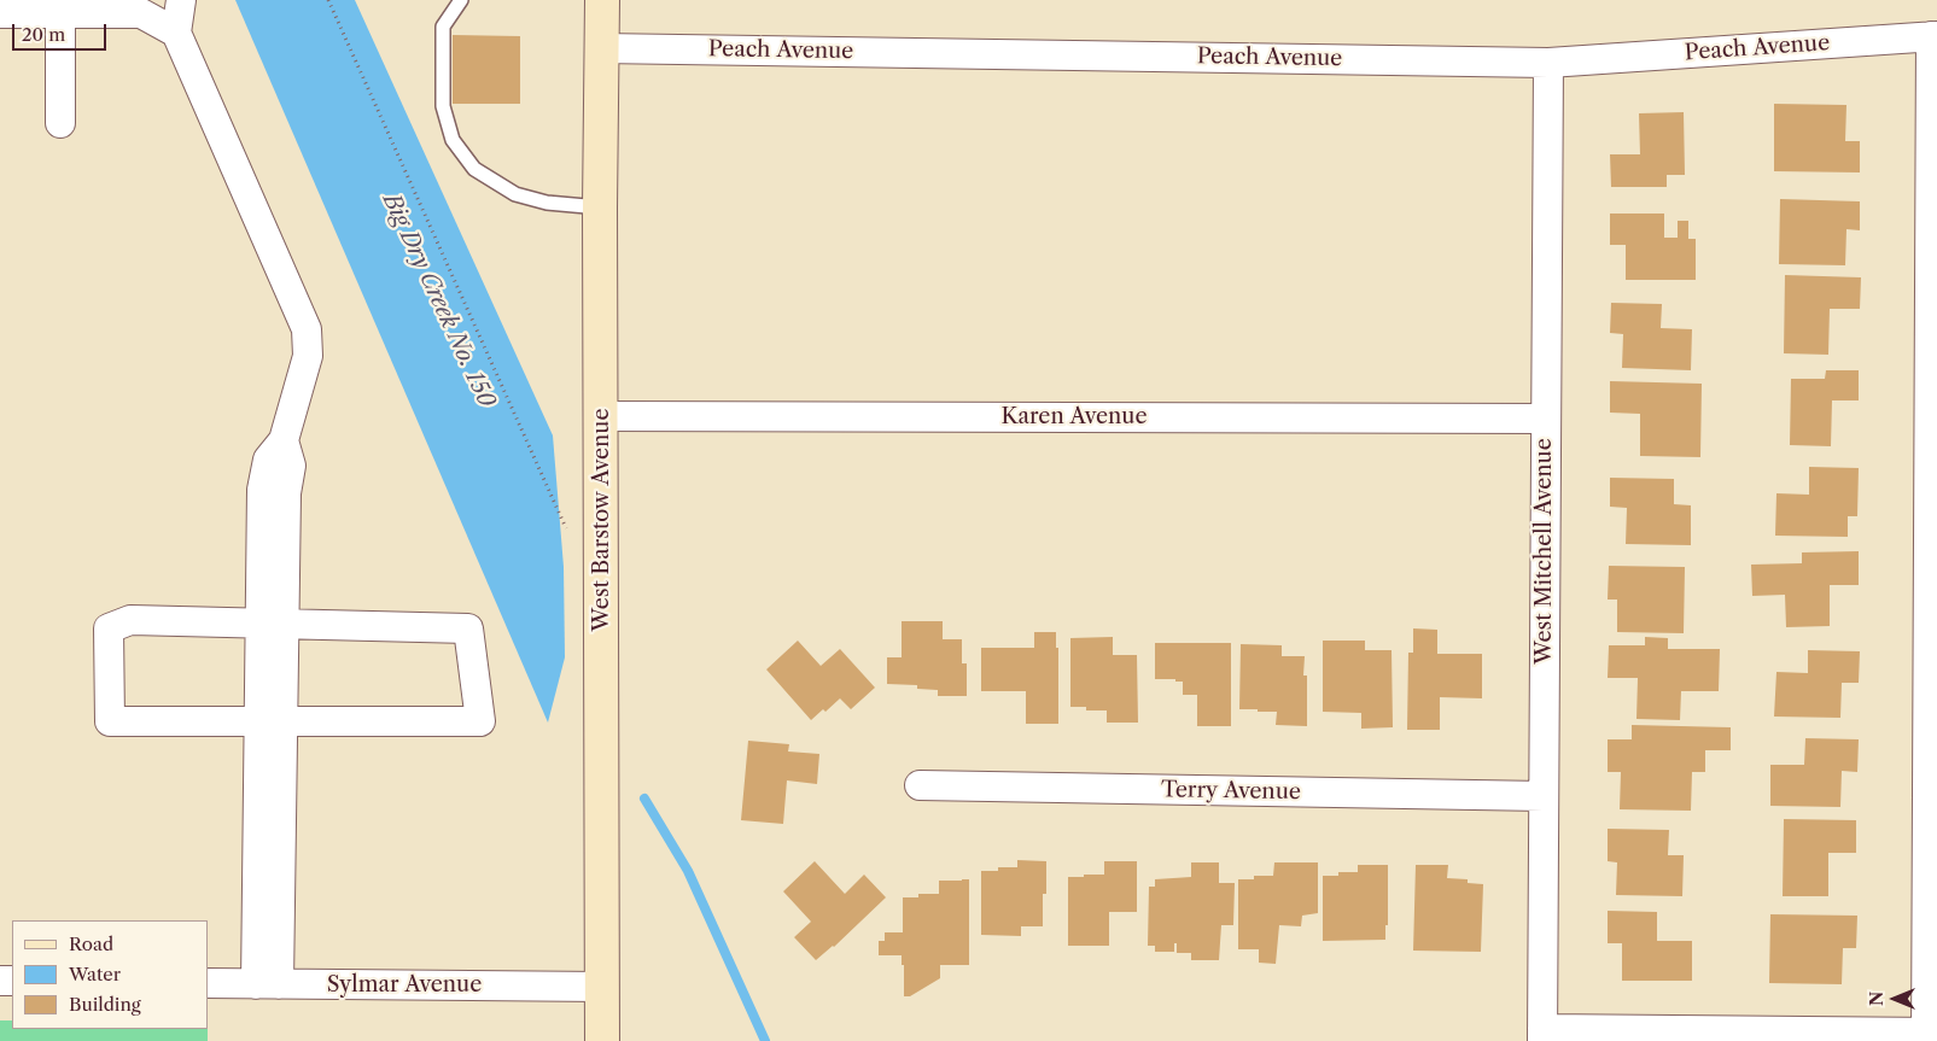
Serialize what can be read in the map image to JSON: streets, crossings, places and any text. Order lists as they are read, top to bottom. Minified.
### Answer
{"streets":{"main road":["West Barstow Avenue"],"street":["Peach Avenue","Karen Avenue","West Mitchell Avenue","Terry Avenue","Sylmar Avenue"]},"crossings":[["Peach Avenue","West Barstow Avenue"],["Peach Avenue","West Mitchell Avenue"],["Karen Avenue","West Barstow Avenue"],["Karen Avenue","West Mitchell Avenue"],["West Barstow Avenue","Sylmar Avenue"],["West Mitchell Avenue","Terry Avenue"]],"water":["Big Dry Creek No. 150"],"legend":["Road","Water","Building"],"scale_bar":"20 m","north":"left"}
